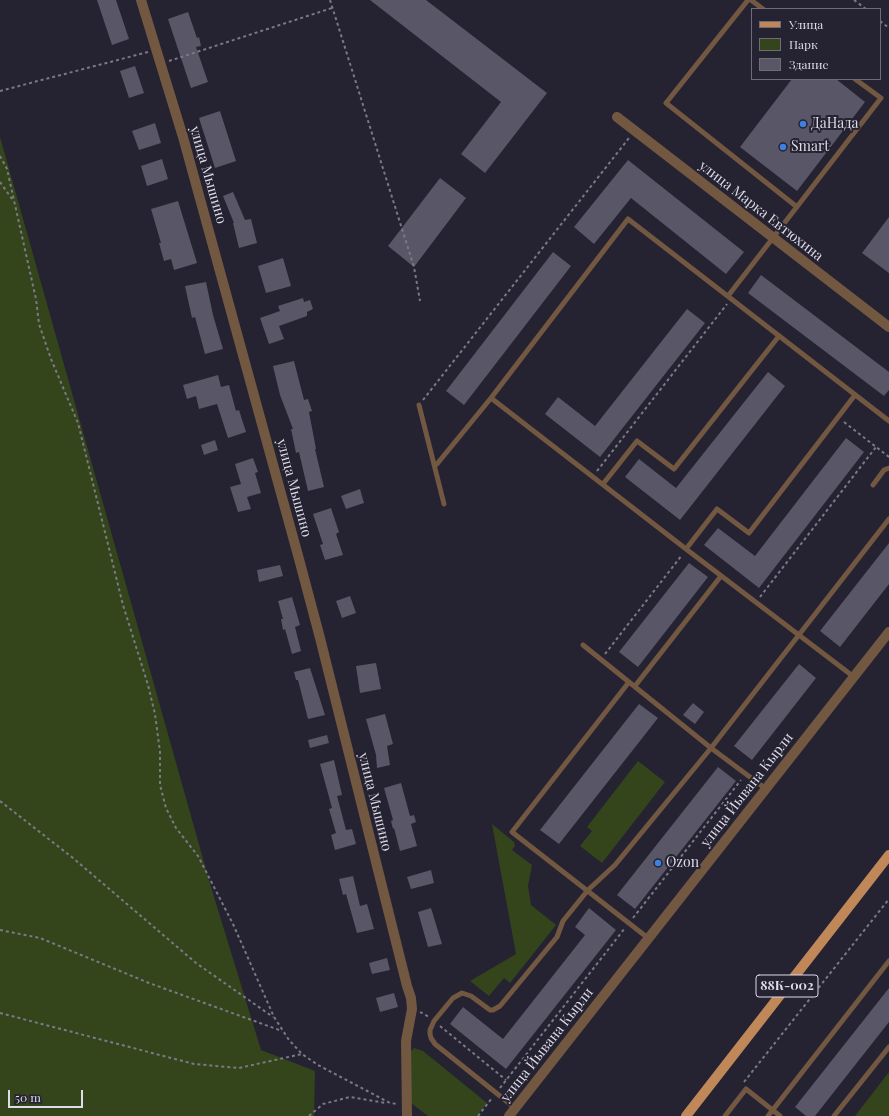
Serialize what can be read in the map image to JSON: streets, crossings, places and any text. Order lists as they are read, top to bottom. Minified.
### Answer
{"streets":{"main road":["88К-002"],"street":["улица Мышино","улица Марка Евтюхина","улица Йывана Кырли"]},"places":["ДаНада","Smart","Ozon"],"legend":["Улица","Парк","Здание"],"scale_bar":"50 m"}
